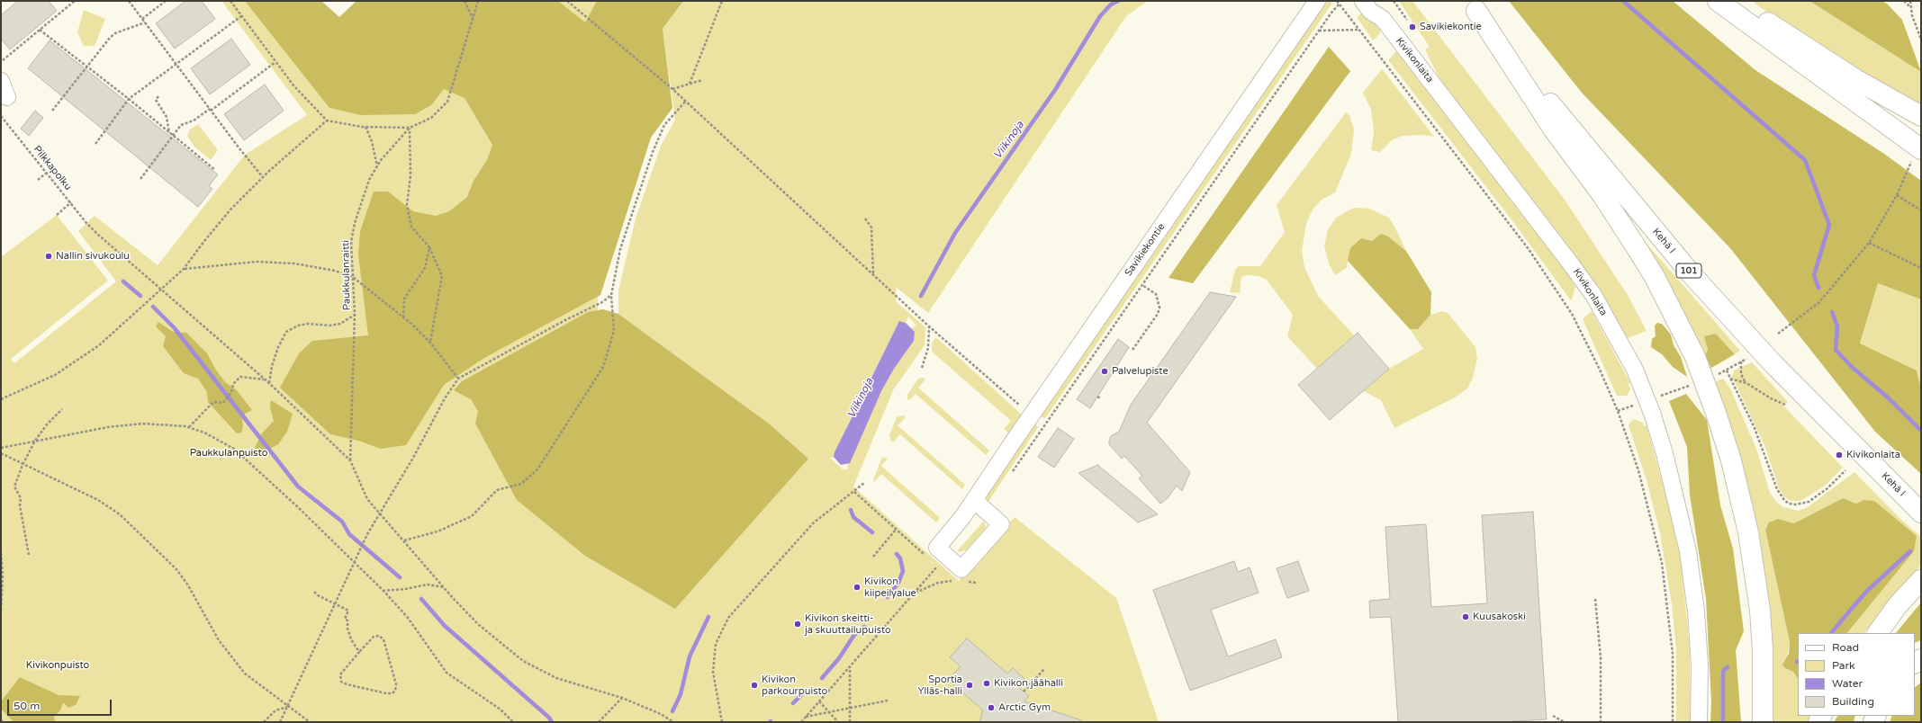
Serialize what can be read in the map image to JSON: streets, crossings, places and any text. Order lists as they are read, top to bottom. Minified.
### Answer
{"streets":{"highway":["Kehä I","101"],"street":["Kivikonlaita","Savikiekontie"],"path":["Pilkkapolku","Paukkulanraitti"]},"crossings":[["Pilkkapolku","Paukkulanraitti"]],"water":["Viikinoja"],"parks":["Paukkulanpuisto","Kivikonpuisto"],"places":["Savikiekontie","Nallin sivukoulu","Palvelupiste","Kivikonlaita","Kivikon kiipeilyalue","Kuusakoski","Kivikon skeitti- ja skuuttailupuisto","Kivikon jäähalli","Kivikon parkourpuisto","Sportia Ylläs-halli","Arctic Gym"],"legend":["Road","Park","Water","Building"],"scale_bar":"50 m"}
